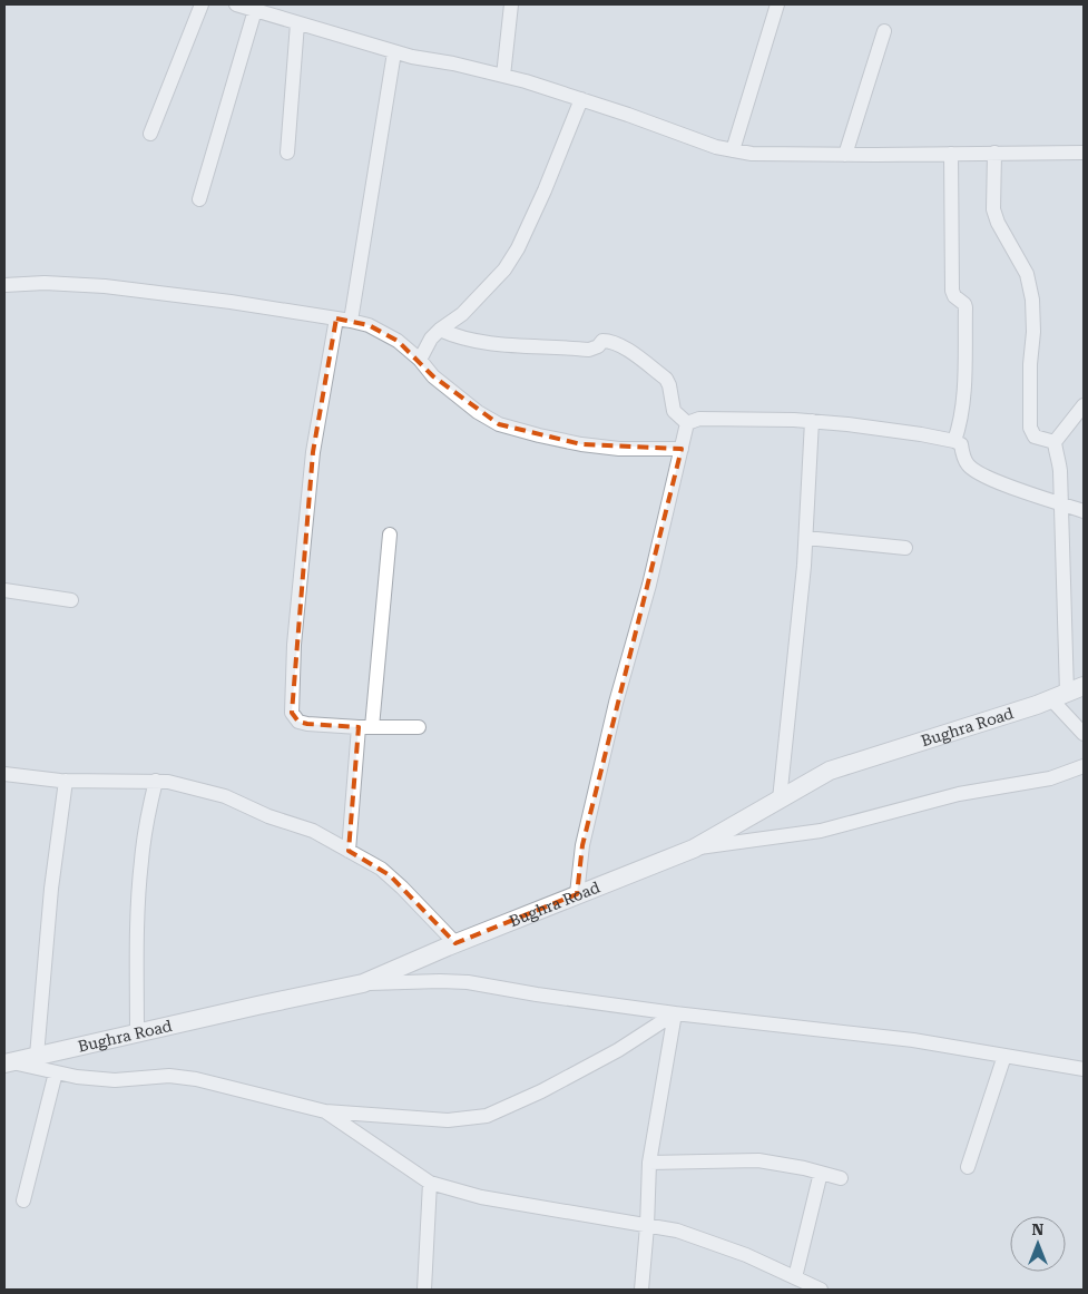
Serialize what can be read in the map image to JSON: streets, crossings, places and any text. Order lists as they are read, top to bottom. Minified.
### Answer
{"streets":{"street":["Bughra Road"]},"north":"top"}
